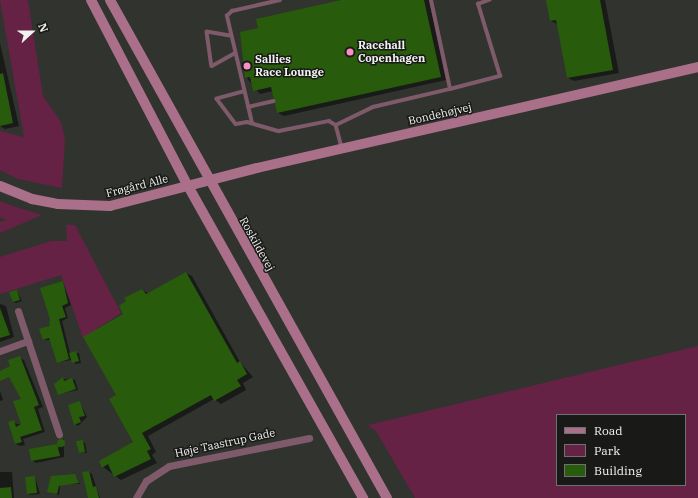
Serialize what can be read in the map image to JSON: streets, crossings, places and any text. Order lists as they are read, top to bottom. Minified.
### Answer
{"streets":{"main road":["Bondehøjvej","Frøgård Alle","Roskildevej"],"street":["Høje Taastrup Gade"]},"crossings":[["Bondehøjvej","Frøgård Alle"],["Bondehøjvej","Roskildevej"]],"places":["Racehall Copenhagen","Sallies Race Lounge"],"legend":["Road","Park","Building"],"north":"right"}
